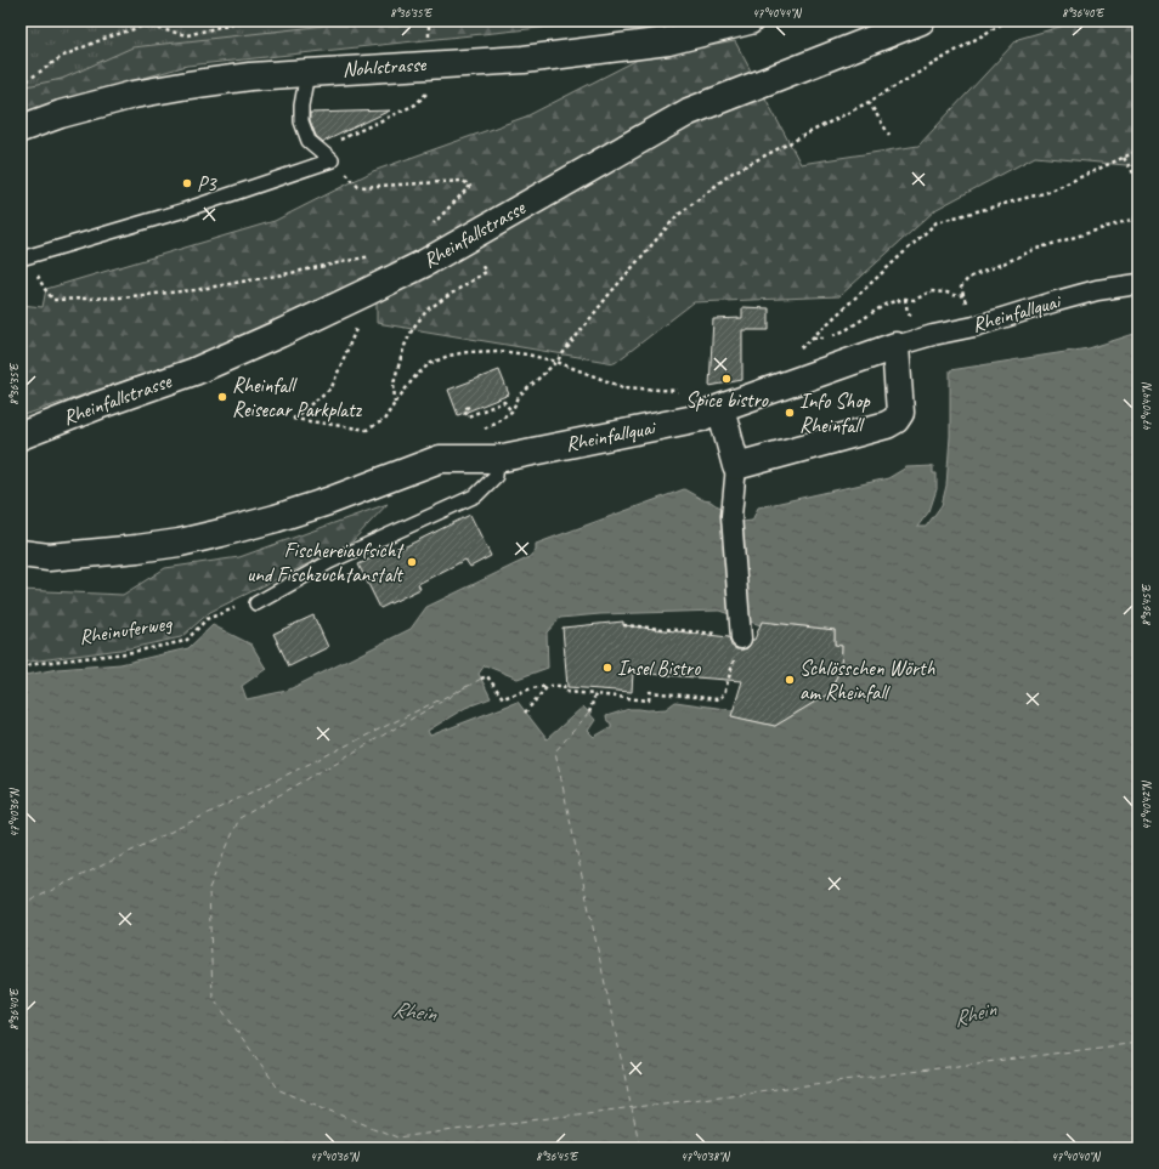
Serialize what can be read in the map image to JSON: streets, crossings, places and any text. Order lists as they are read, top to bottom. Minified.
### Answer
{"streets":{"street":["Nohlstrasse","Rheinfallstrasse","Rheinfallquai"],"path":["Rheinuferweg"]},"water":["Rhein"],"places":["P3","Spice bistro","Rheinfall Reisecar Parkplatz","Info Shop Rheinfall","Fischereiaufsicht und Fischzuchtanstalt","Insel Bistro","Schlösschen Wörth am Rheinfall"],"coordinates":["8°36'35\"E","47°40'44\"N","8°36'40\"E","8°36'45\"E","47°40'42\"N","47°40'36\"N","47°40'38\"N","47°40'40\"N"]}
